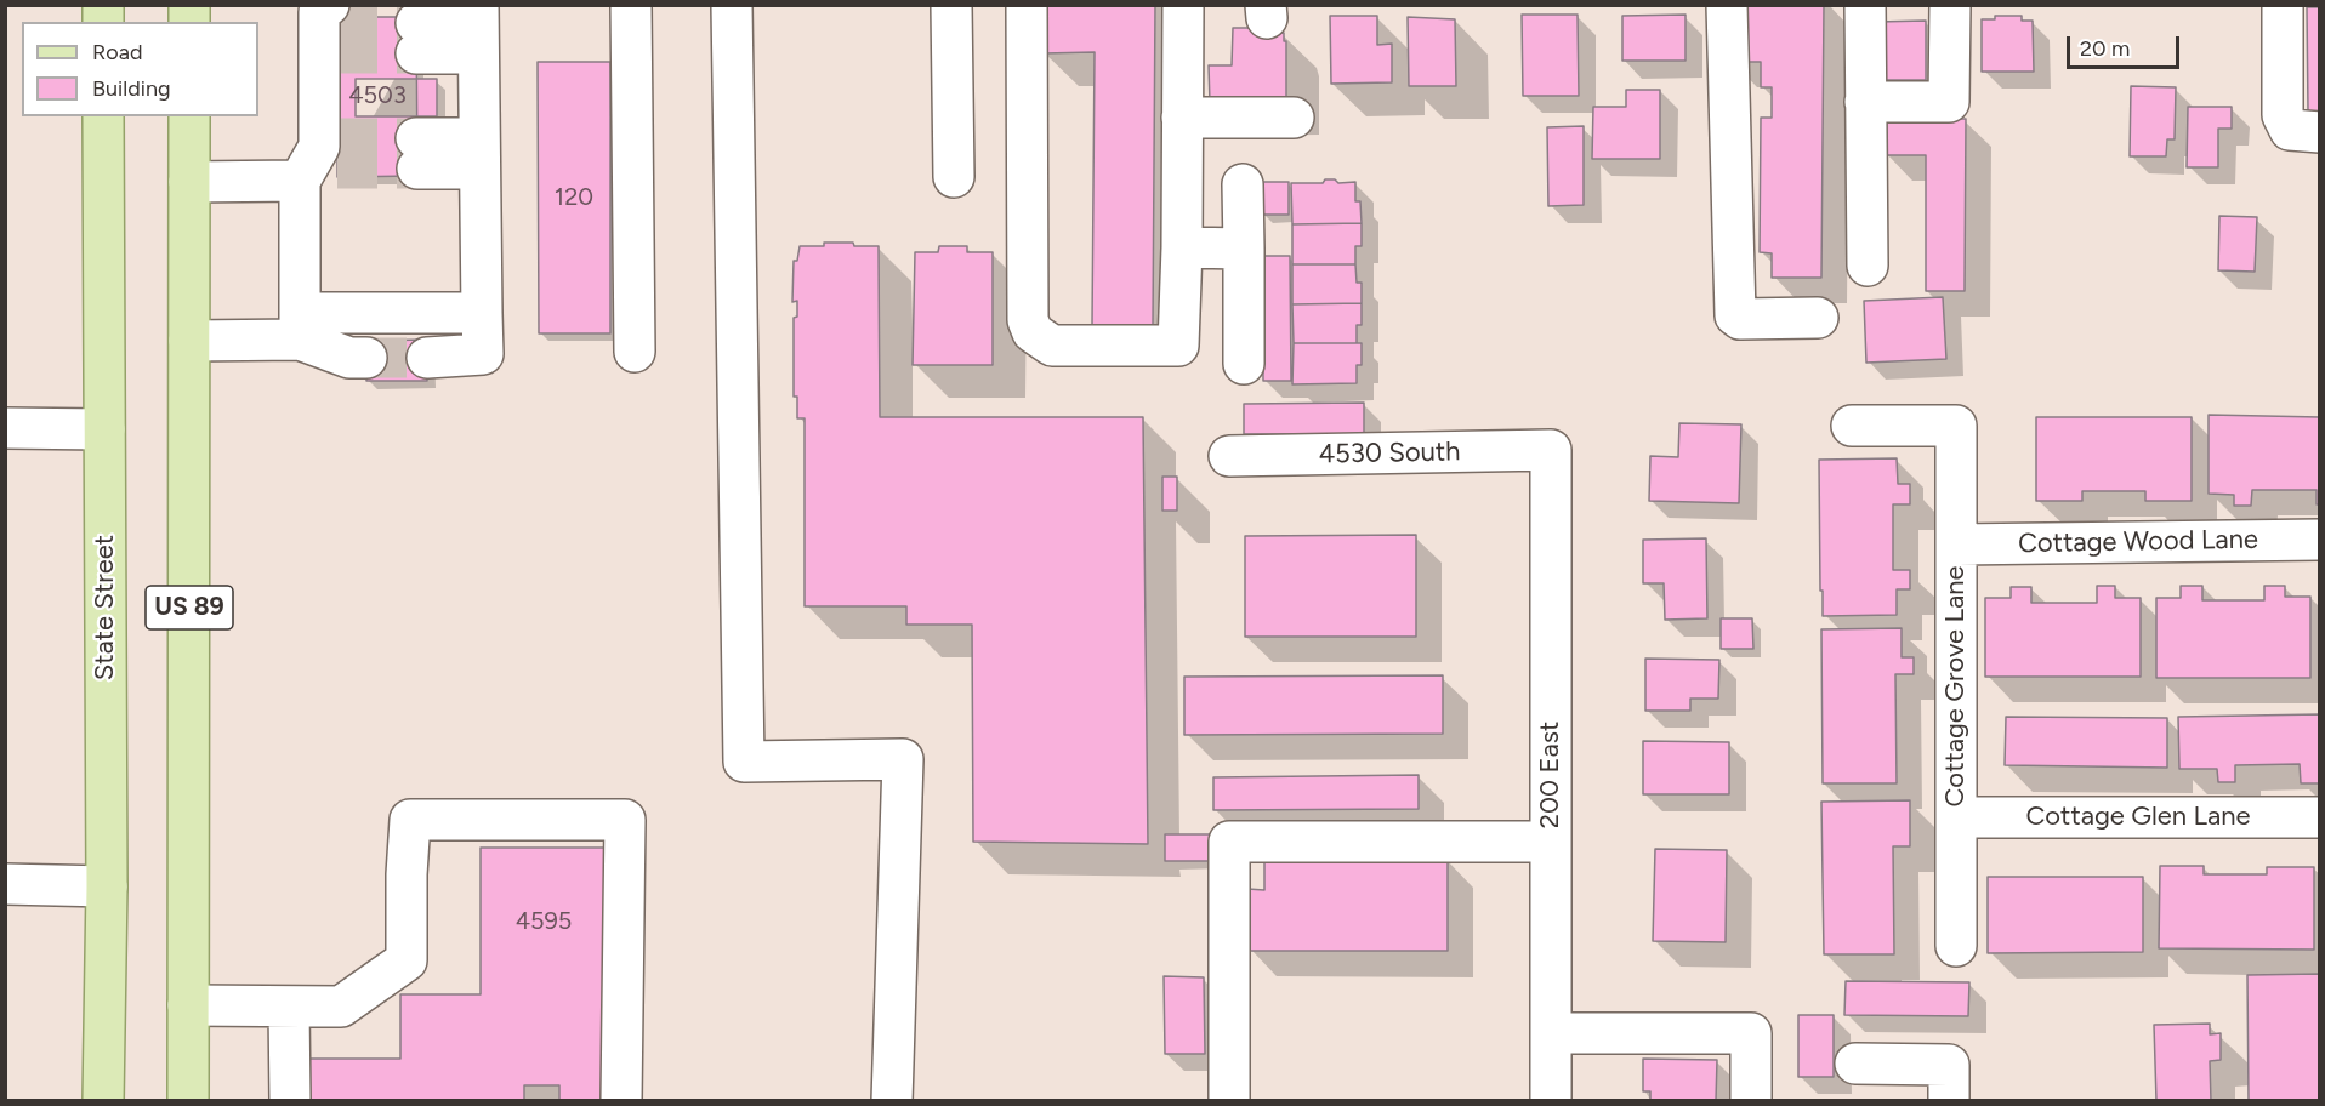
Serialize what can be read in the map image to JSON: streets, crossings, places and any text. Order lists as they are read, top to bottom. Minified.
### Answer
{"streets":{"main road":["State Street","US 89"],"street":["4530 South","Cottage Wood Lane","Cottage Grove Lane","200 East","Cottage Glen Lane"]},"crossings":[["4530 South","200 East"],["Cottage Wood Lane","Cottage Grove Lane"],["Cottage Grove Lane","Cottage Glen Lane"]],"house_numbers":["4503","120","4595"],"legend":["Road","Building"],"scale_bar":"20 m"}
